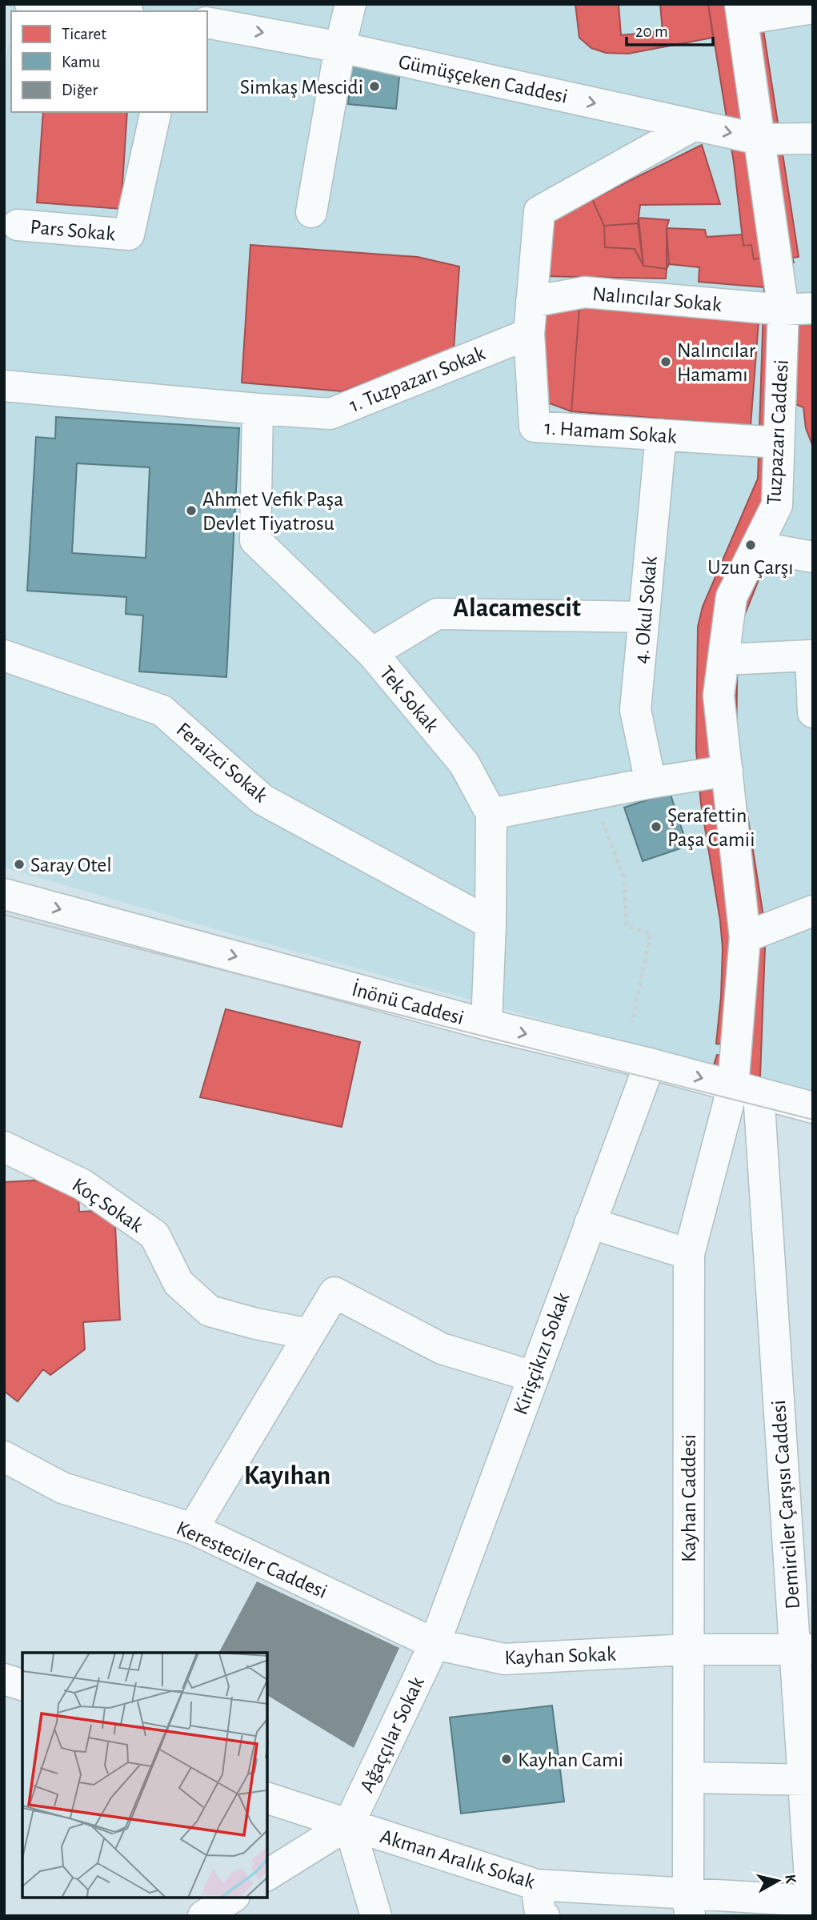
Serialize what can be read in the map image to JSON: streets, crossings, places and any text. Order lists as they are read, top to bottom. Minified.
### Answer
{"streets":{"street":["Gümüşçeken Caddesi","Pars Sokak","Nalıncılar Sokak","1. Tuzpazarı Sokak","1. Hamam Sokak","Tuzpazarı Caddesi","4. Okul Sokak","Tek Sokak","Feraizci Sokak","İnönü Caddesi","Koç Sokak","Kirişçikızı Sokak","Kayhan Caddesi","Demirciler Çarşısı Caddesi","Keresteciler Caddesi","Kayhan Sokak","Ağaççılar Sokak","Akman Aralık Sokak"]},"crossings":[["Gümüşçeken Caddesi","Tuzpazarı Caddesi"],["Nalıncılar Sokak","Tuzpazarı Caddesi"],["1. Tuzpazarı Sokak","1. Hamam Sokak"],["1. Tuzpazarı Sokak","Tek Sokak"],["1. Hamam Sokak","Tuzpazarı Caddesi"],["1. Hamam Sokak","4. Okul Sokak"],["Tuzpazarı Caddesi","İnönü Caddesi"],["Tuzpazarı Caddesi","Kayhan Caddesi"],["Tuzpazarı Caddesi","Demirciler Çarşısı Caddesi"],["Tek Sokak","Feraizci Sokak"],["Tek Sokak","İnönü Caddesi"],["İnönü Caddesi","Kirişçikızı Sokak"],["İnönü Caddesi","Kayhan Caddesi"],["İnönü Caddesi","Demirciler Çarşısı Caddesi"],["Kirişçikızı Sokak","Keresteciler Caddesi"],["Kirişçikızı Sokak","Kayhan Sokak"],["Kirişçikızı Sokak","Ağaççılar Sokak"],["Kayhan Caddesi","Demirciler Çarşısı Caddesi"],["Kayhan Caddesi","Kayhan Sokak"],["Kayhan Caddesi","Akman Aralık Sokak"],["Demirciler Çarşısı Caddesi","Kayhan Sokak"],["Demirciler Çarşısı Caddesi","Akman Aralık Sokak"],["Keresteciler Caddesi","Kayhan Sokak"],["Keresteciler Caddesi","Ağaççılar Sokak"],["Kayhan Sokak","Ağaççılar Sokak"],["Ağaççılar Sokak","Akman Aralık Sokak"]],"one_way":["Gümüşçeken Caddesi","İnönü Caddesi"],"districts":["Alacamescit","Kayıhan"],"places":["Simkaş Mescidi","Nalıncılar Hamamı","Ahmet Vefik Paşa Devlet Tiyatrosu","Uzun Çarşı","Şerafettin Paşa Camii","Saray Otel","Kayhan Cami"],"legend":["Ticaret","Kamu","Diğer"],"scale_bar":"20 m","north":"right"}
